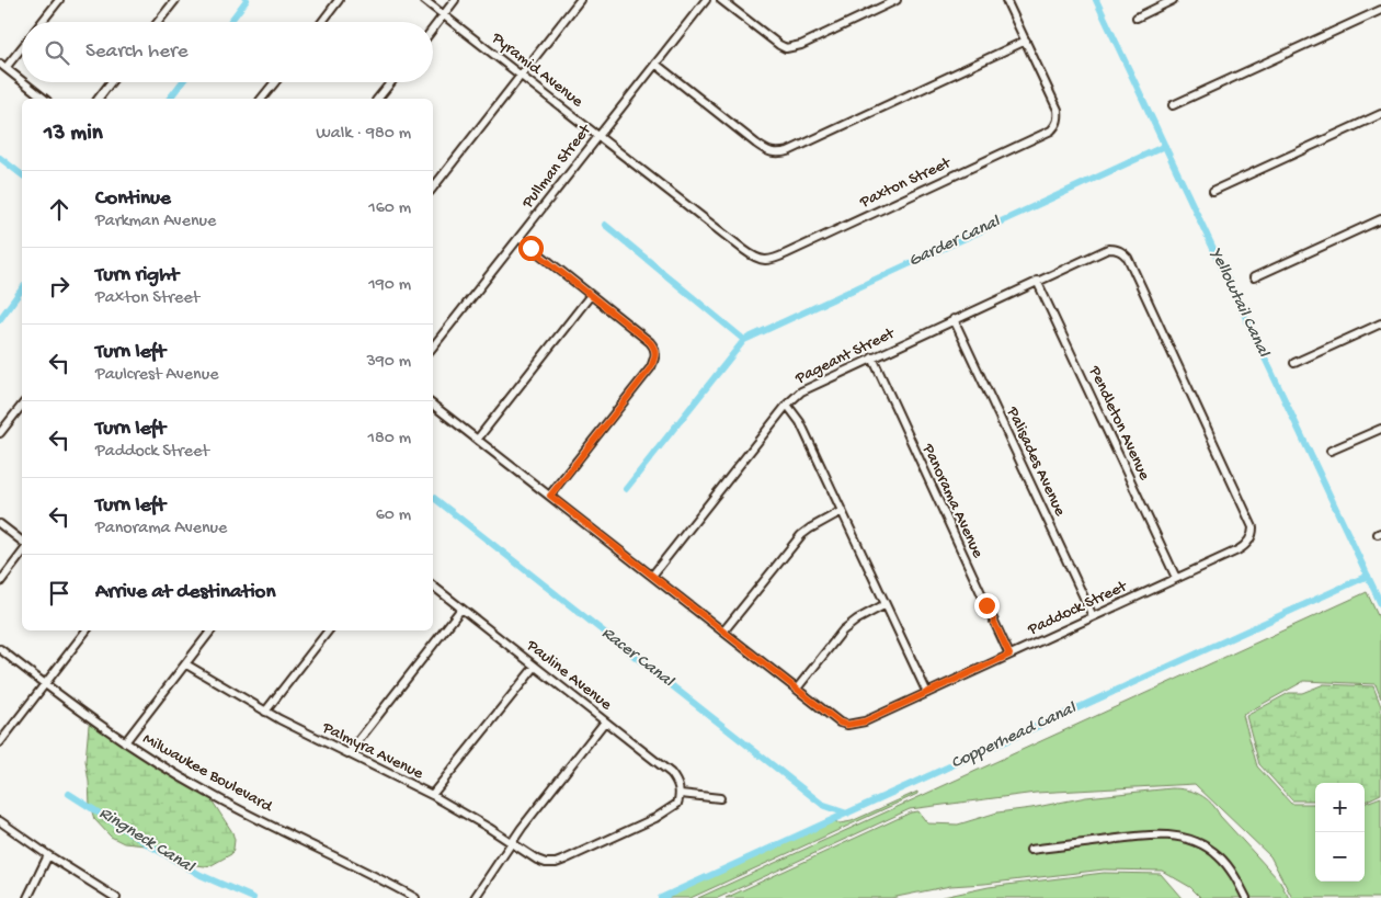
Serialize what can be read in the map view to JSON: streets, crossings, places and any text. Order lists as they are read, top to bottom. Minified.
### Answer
{"streets":{"street":["Pyramid Avenue","Pullman Street","Paxton Street","Pageant Street","Pendleton Avenue","Palisades Avenue","Panorama Avenue","Paddock Street","Pauline Avenue","Palmyra Avenue","Milwaukee Boulevard"]},"crossings":[["Pyramid Avenue","Pullman Street"],["Pyramid Avenue","Paxton Street"],["Pageant Street","Pendleton Avenue"],["Pageant Street","Palisades Avenue"],["Pageant Street","Panorama Avenue"],["Pageant Street","Paddock Street"],["Pendleton Avenue","Paddock Street"],["Palisades Avenue","Paddock Street"],["Panorama Avenue","Paddock Street"],["Pauline Avenue","Palmyra Avenue"]],"water":["Garder Canal","Yellowtail Canal","Racer Canal","Copperhead Canal","Ringneck Canal"],"page":{"search":"Search here","heading":["13 min","Walk · 980 m"],"list":[["Continue","Parkman Avenue","160 m"],["Turn right","Paxton Street","190 m"],["Turn left","Paulcrest Avenue","390 m"],["Turn left","Paddock Street","180 m"],["Turn left","Panorama Avenue","60 m"],"Arrive at destination"],"map_buttons":["+","−"]}}
